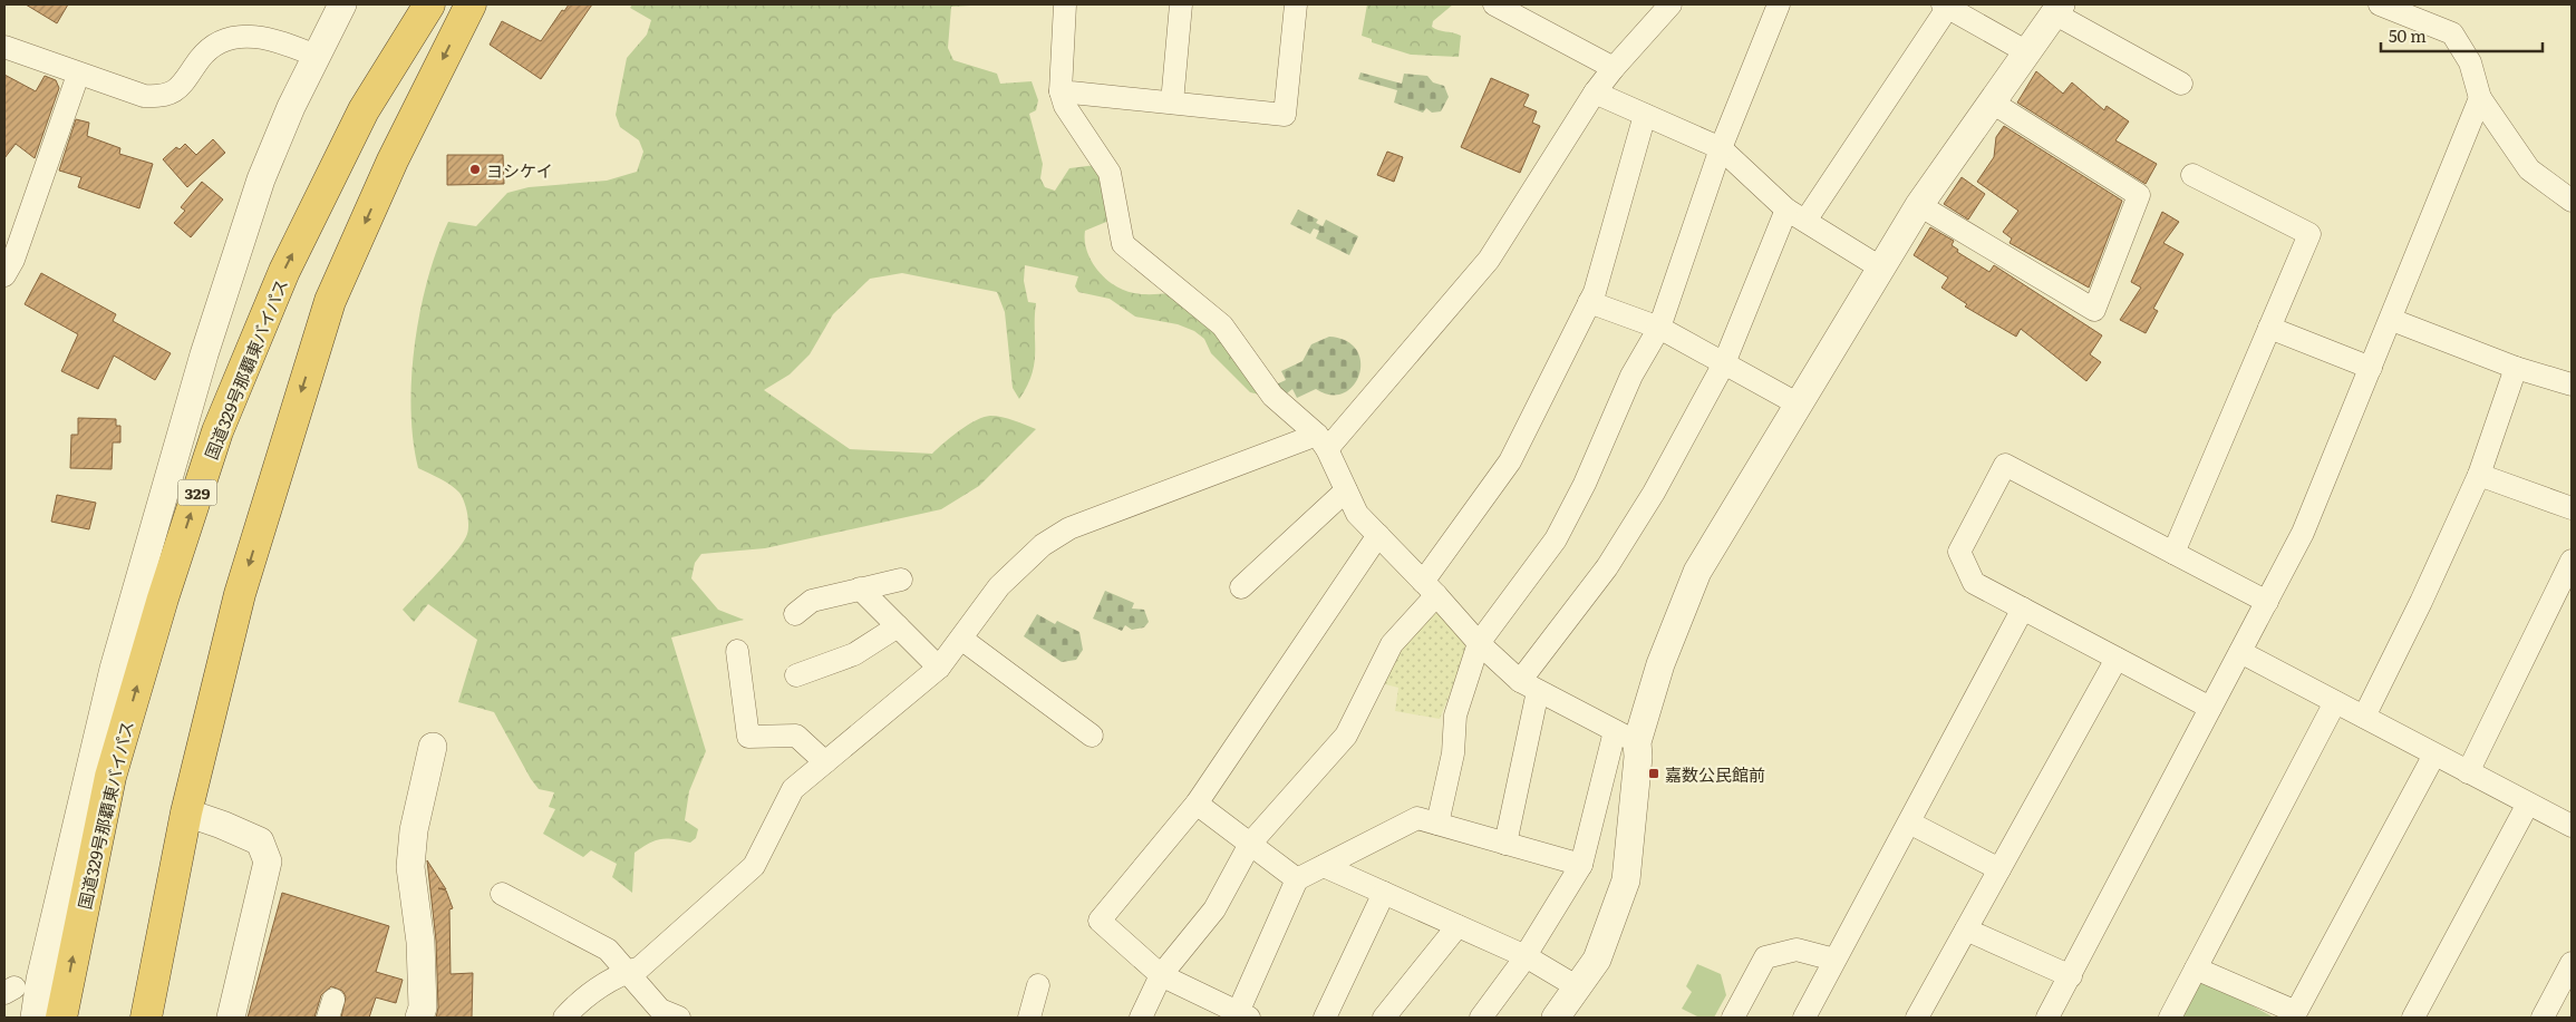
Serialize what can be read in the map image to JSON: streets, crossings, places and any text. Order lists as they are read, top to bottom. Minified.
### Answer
{"streets":{"highway":["国道329号那覇東バイパス","329"]},"places":{"other":["ヨシケイ"],"transit":["嘉数公民館前"]},"scale_bar":"50 m"}
